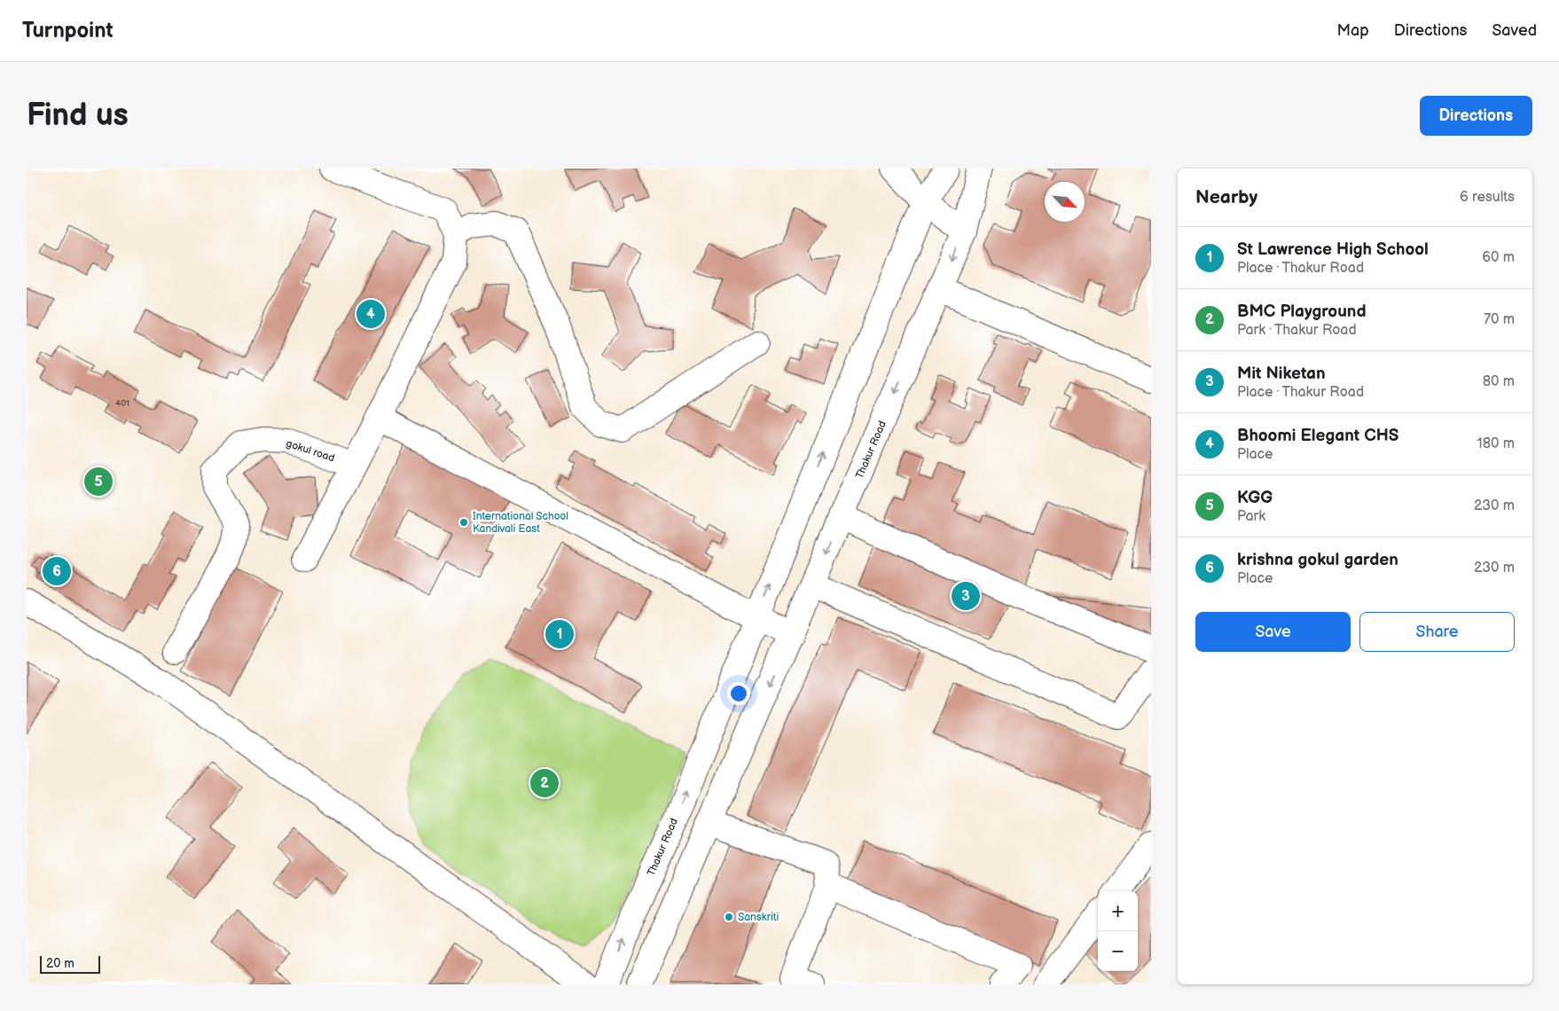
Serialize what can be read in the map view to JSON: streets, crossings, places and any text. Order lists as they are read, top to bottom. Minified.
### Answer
{"streets":{"street":["Thakur Road","gokul road"]},"places":["International School Kandivali East","Sanskriti"],"house_numbers":["401"],"scale_bar":"20 m","north":"bottom right","page":{"header":"Turnpoint","nav":["Map","Directions","Saved"],"buttons":["Directions",["Save","Share"]],"title":"Find us","heading":["Nearby","6 results"],"list":[{"mark":"1","name":"St Lawrence High School","note":"Place · Thakur Road","value":"60 m"},{"mark":"2","name":"BMC Playground","note":"Park · Thakur Road","value":"70 m"},{"mark":"3","name":"Mit Niketan","note":"Place · Thakur Road","value":"80 m"},{"mark":"4","name":"Bhoomi Elegant CHS","note":"Place","value":"180 m"},{"mark":"5","name":"KGG","note":"Park","value":"230 m"},{"mark":"6","name":"krishna gokul garden","note":"Place","value":"230 m"}],"pins":["4","5","6","3","1","2"],"map_buttons":["+","−"],"scale":"20 m"}}
